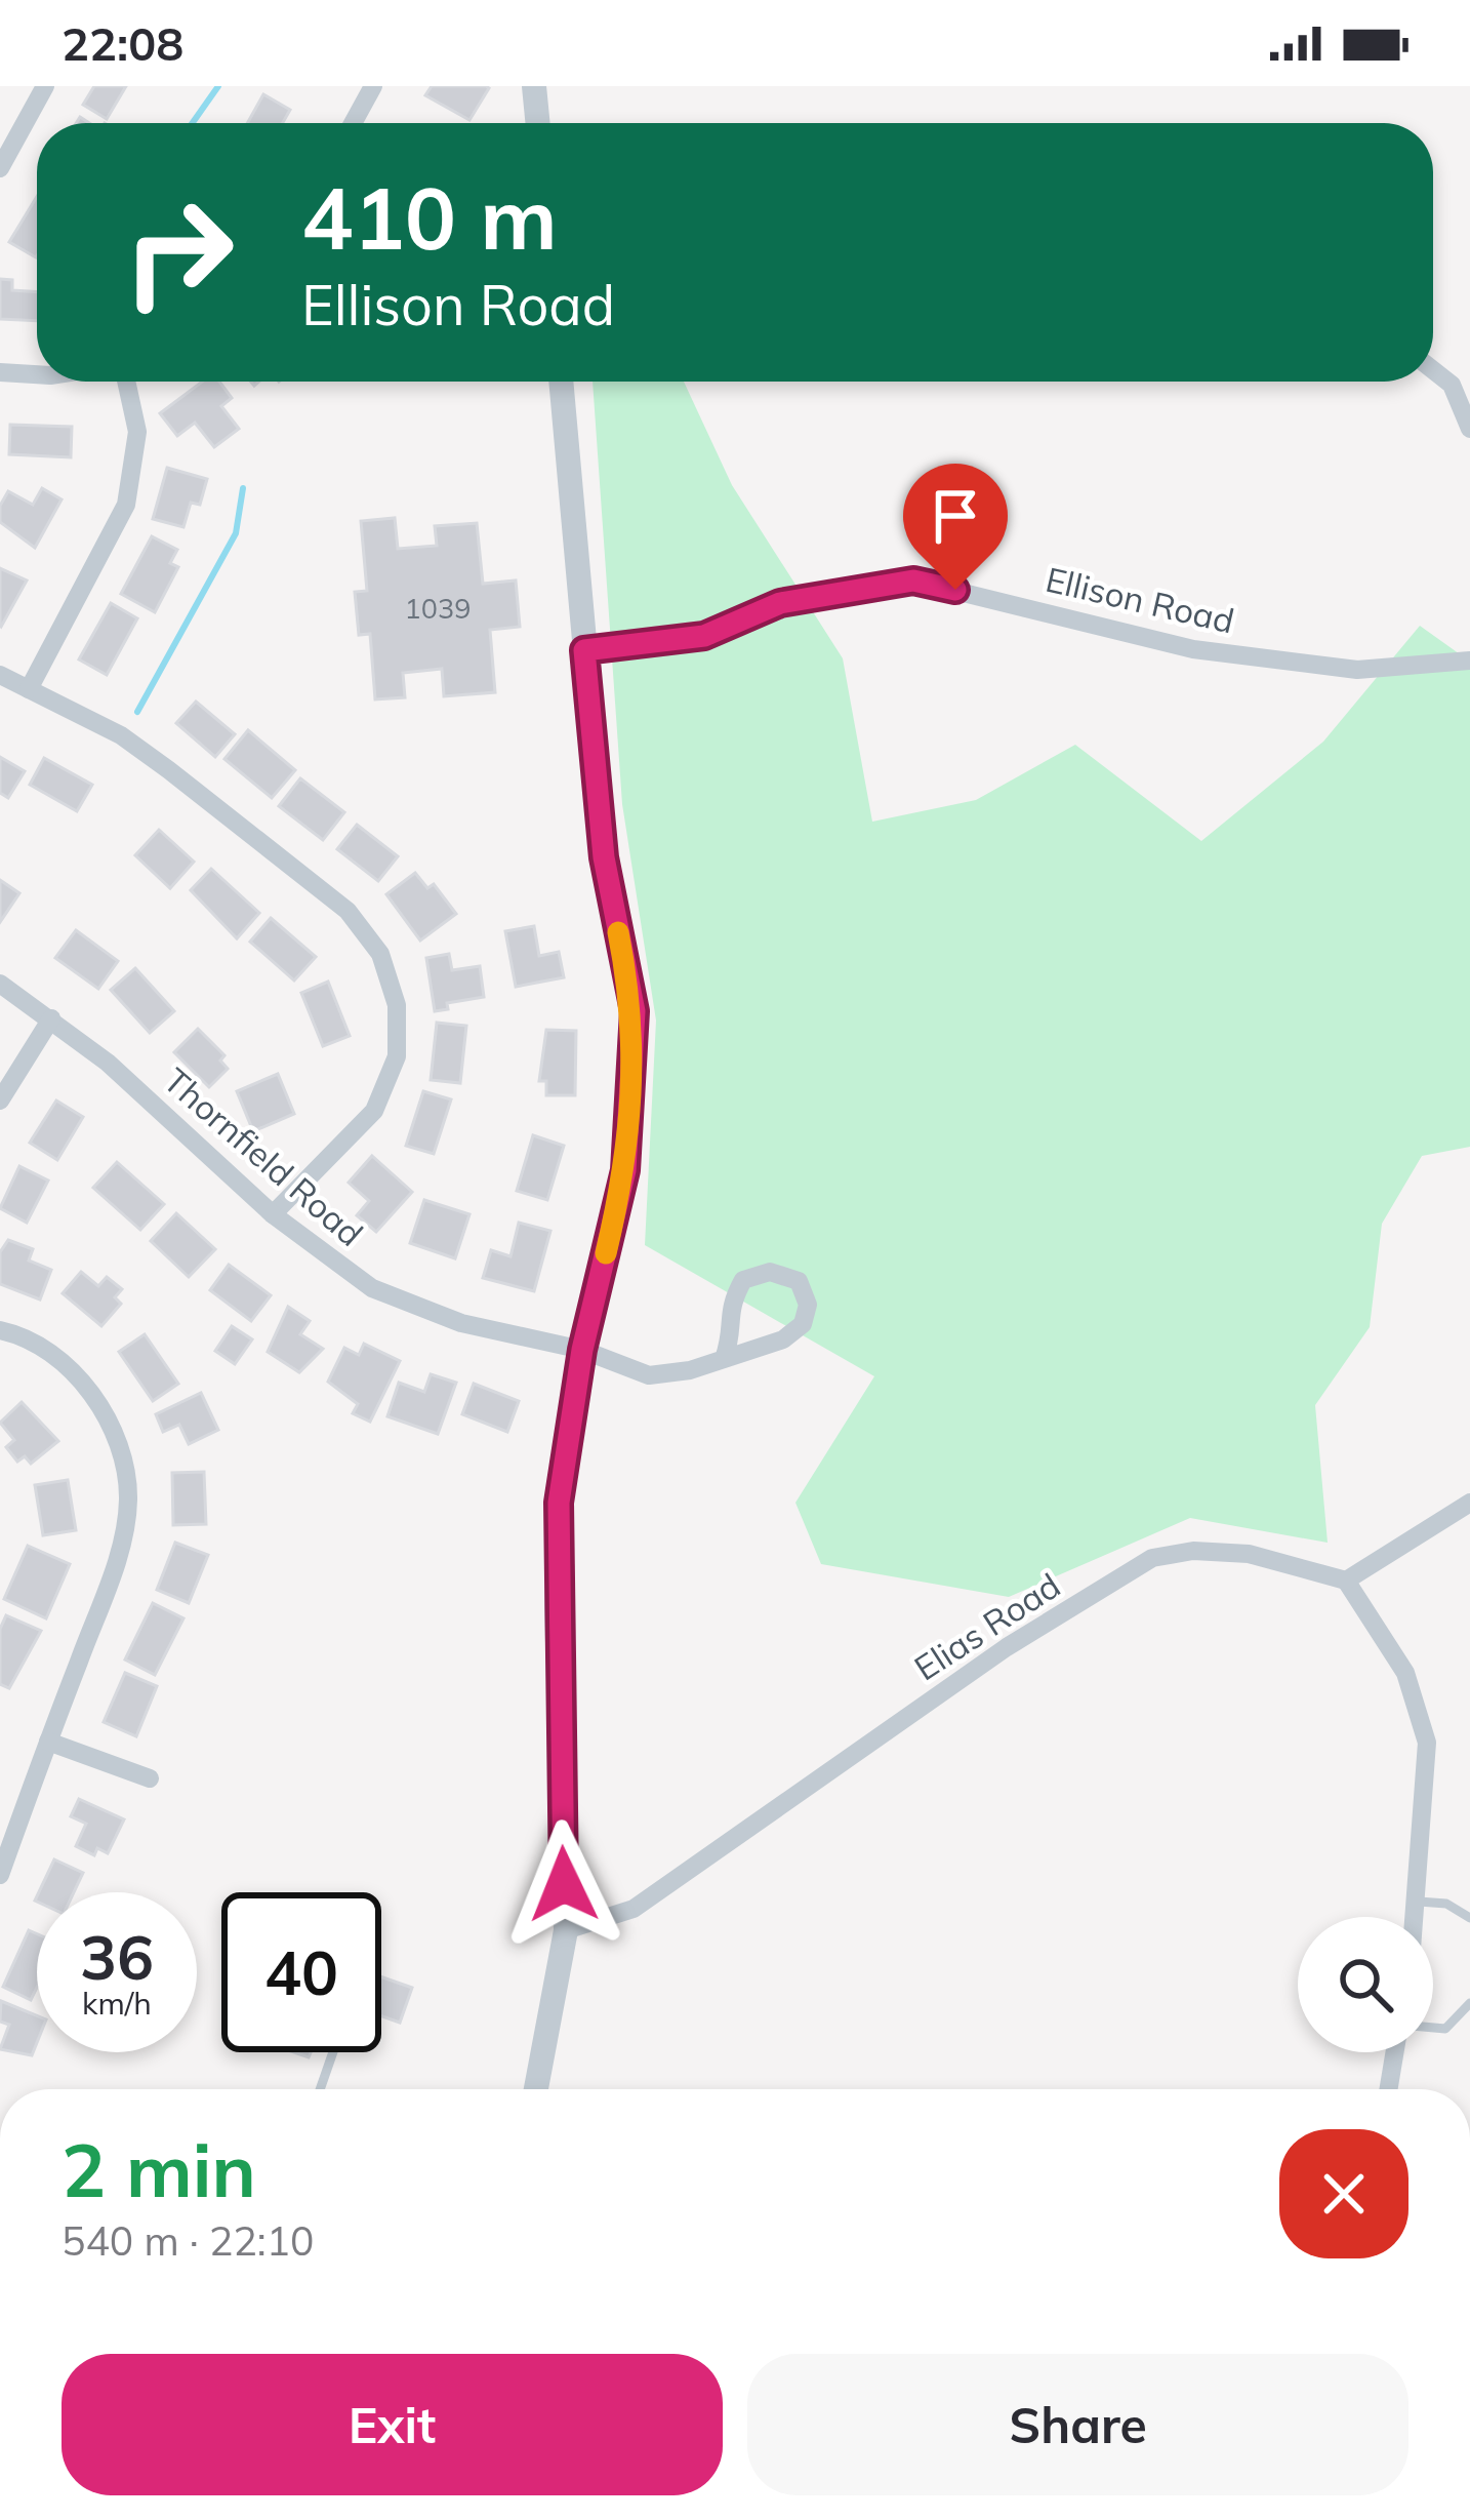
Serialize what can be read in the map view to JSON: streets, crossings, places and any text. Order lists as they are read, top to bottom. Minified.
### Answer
{"streets":{"street":["Ellison Road","Thornfield Road","Elias Road"]},"house_numbers":["1039"],"page":{"status":"22:08","turn":["410 m","Ellison Road"],"speed":"36 km/h","limit":"40","heading":["2 min","540 m · 22:10"],"buttons":["Exit","Share"]}}
